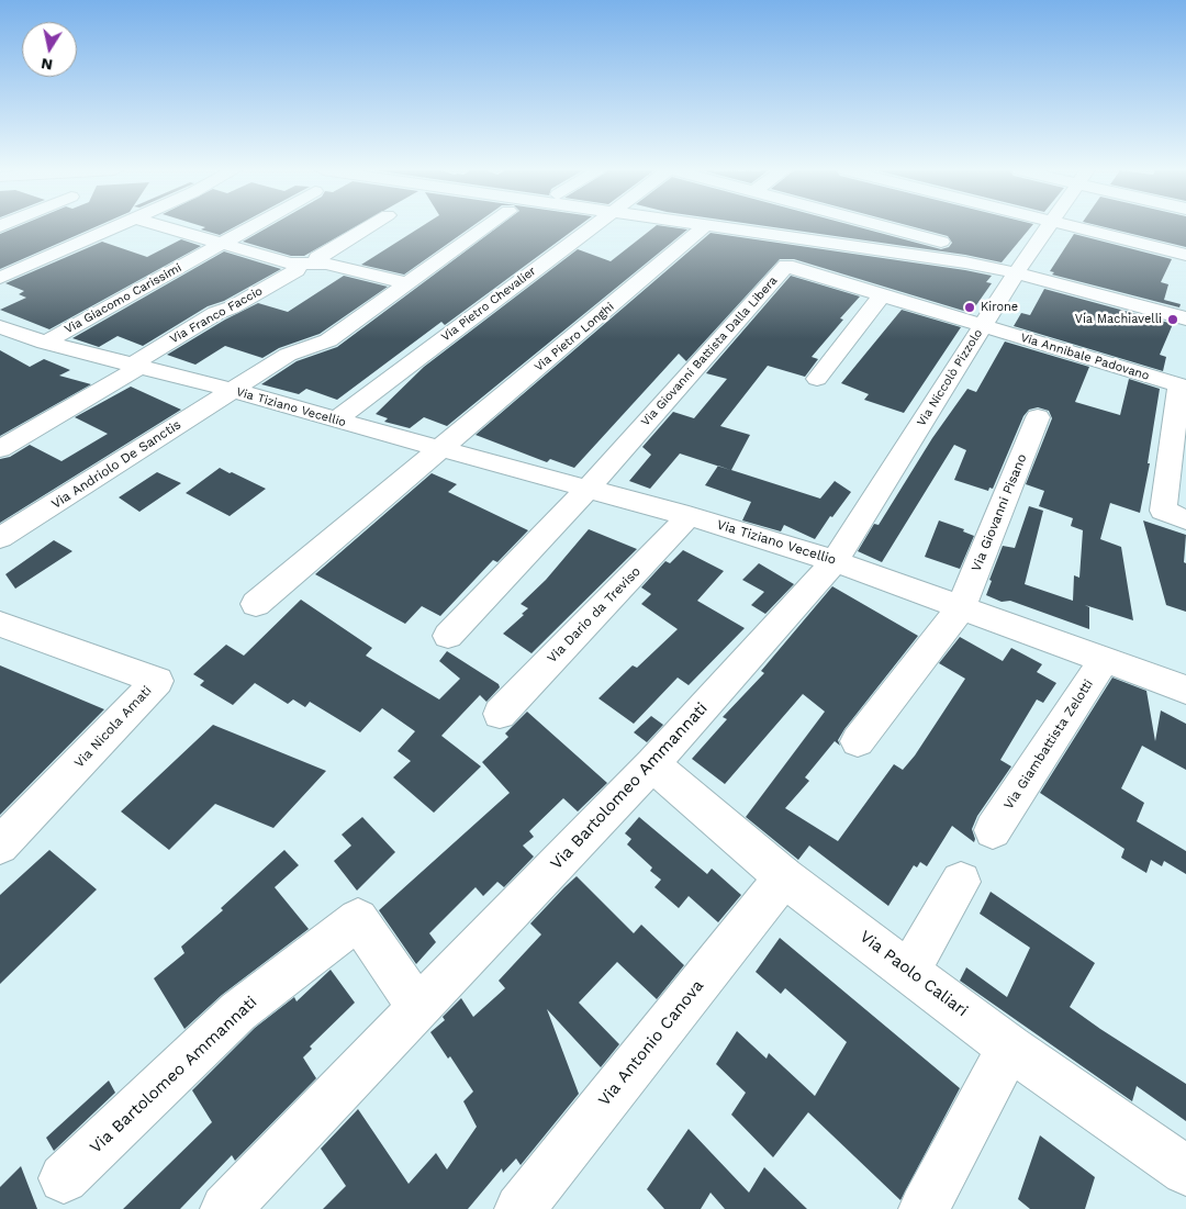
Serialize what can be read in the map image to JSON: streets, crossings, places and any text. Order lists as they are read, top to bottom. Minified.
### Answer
{"streets":{"street":["Via Giacomo Carissimi","Via Pietro Chevalier","Via Franco Faccio","Via Pietro Longhi","Via Giovanni Battista Dalla Libera","Via Annibale Padovano","Via Niccolò Pizzolo","Via Tiziano Vecellio","Via Andriolo De Sanctis","Via Giovanni Pisano","Via Dario da Treviso","Via Nicola Amati","Via Giambattista Zelotti","Via Bartolomeo Ammannati","Via Paolo Caliari","Via Antonio Canova"]},"crossings":[["Via Giacomo Carissimi","Via Tiziano Vecellio"],["Via Pietro Chevalier","Via Tiziano Vecellio"],["Via Franco Faccio","Via Tiziano Vecellio"],["Via Pietro Longhi","Via Tiziano Vecellio"],["Via Giovanni Battista Dalla Libera","Via Annibale Padovano"],["Via Giovanni Battista Dalla Libera","Via Niccolò Pizzolo"],["Via Giovanni Battista Dalla Libera","Via Tiziano Vecellio"],["Via Annibale Padovano","Via Niccolò Pizzolo"],["Via Niccolò Pizzolo","Via Tiziano Vecellio"],["Via Niccolò Pizzolo","Via Bartolomeo Ammannati"],["Via Tiziano Vecellio","Via Andriolo De Sanctis"],["Via Tiziano Vecellio","Via Giovanni Pisano"],["Via Tiziano Vecellio","Via Dario da Treviso"],["Via Tiziano Vecellio","Via Giambattista Zelotti"],["Via Tiziano Vecellio","Via Bartolomeo Ammannati"],["Via Bartolomeo Ammannati","Via Paolo Caliari"],["Via Paolo Caliari","Via Antonio Canova"]],"places":["Kirone","Via Machiavelli"],"north":"bottom"}
